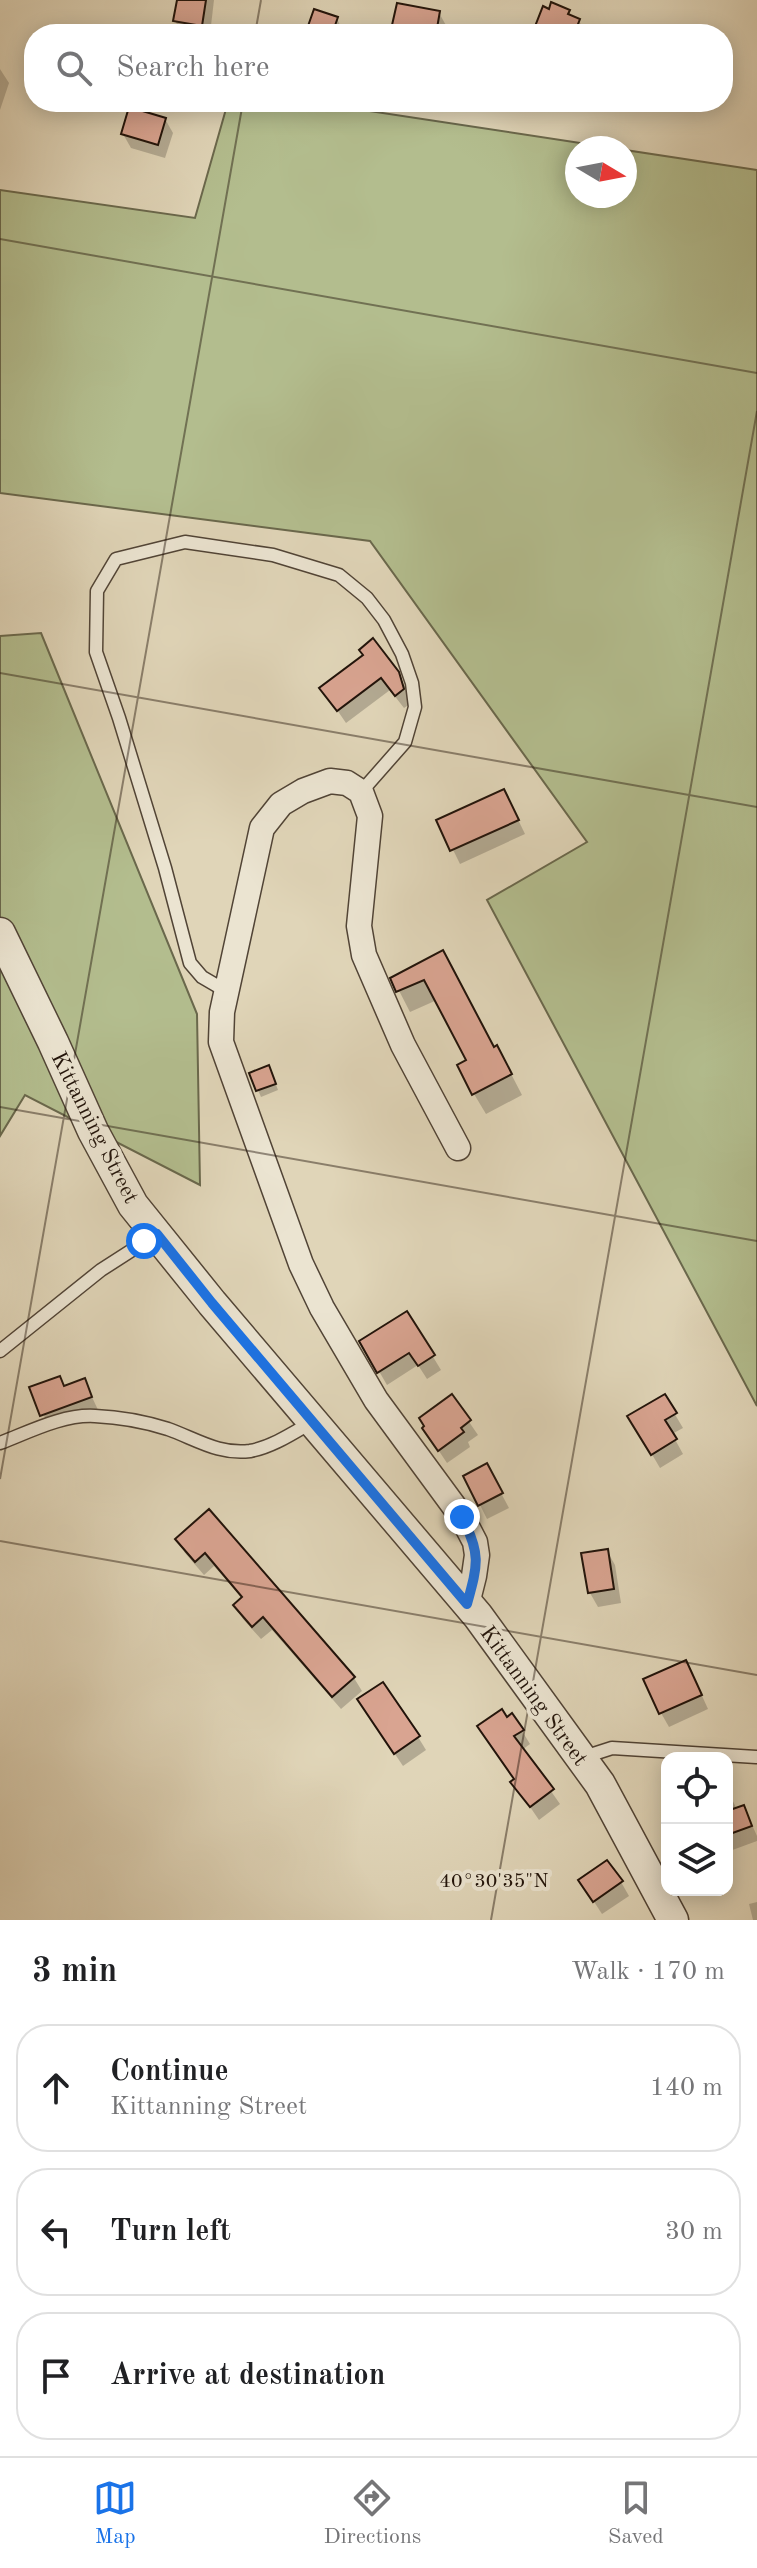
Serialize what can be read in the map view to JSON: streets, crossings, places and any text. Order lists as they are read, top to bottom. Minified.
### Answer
{"streets":{"street":["Kittanning Street"]},"north":"right","page":{"search":"Search here","heading":["3 min","Walk · 170 m"],"list":[["Continue","Kittanning Street","140 m"],["Turn left","30 m"],"Arrive at destination"],"nav":["Map","Directions","Saved"]},"coordinates":["40°30'35\"N"]}
